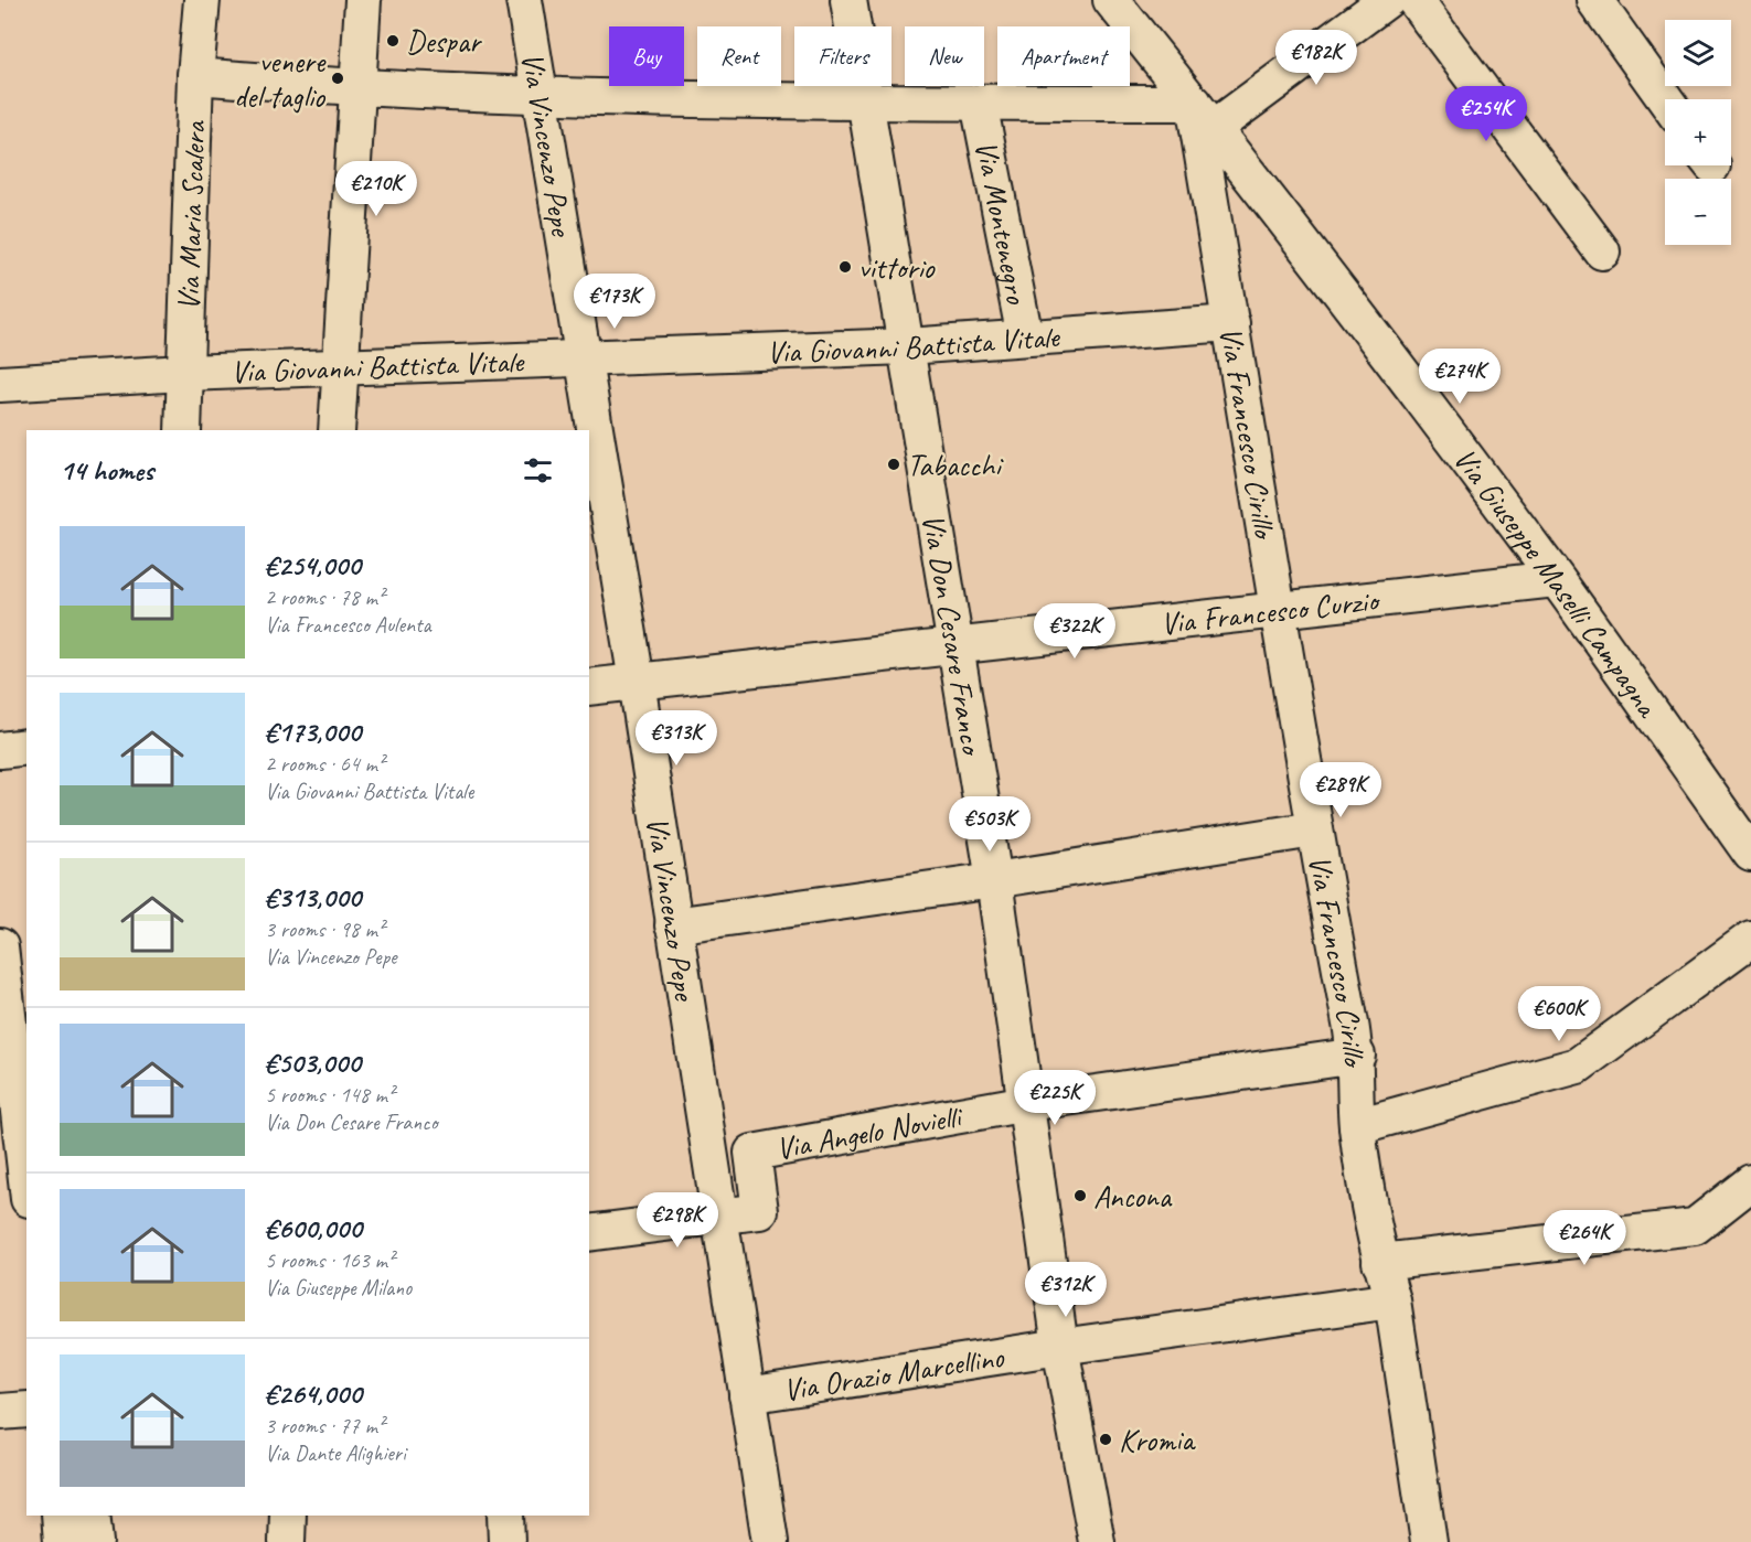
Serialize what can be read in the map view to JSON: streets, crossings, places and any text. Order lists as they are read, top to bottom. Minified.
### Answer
{"streets":{"street":["Via Vincenzo Pepe","Via Maria Scalera","Via Montenegro","Via Giovanni Battista Vitale","Via Francesco Cirillo","Via Giuseppe Maselli Campagna","Via Francesco Curzio","Via Don Cesare Franco","Via Angelo Novielli","Via Orazio Marcellino"]},"crossings":[["Via Vincenzo Pepe","Via Giovanni Battista Vitale"],["Via Vincenzo Pepe","Via Francesco Curzio"],["Via Vincenzo Pepe","Via Angelo Novielli"],["Via Vincenzo Pepe","Via Orazio Marcellino"],["Via Maria Scalera","Via Giovanni Battista Vitale"],["Via Montenegro","Via Giovanni Battista Vitale"],["Via Giovanni Battista Vitale","Via Francesco Cirillo"],["Via Giovanni Battista Vitale","Via Don Cesare Franco"],["Via Francesco Cirillo","Via Giuseppe Maselli Campagna"],["Via Francesco Cirillo","Via Francesco Curzio"],["Via Francesco Cirillo","Via Angelo Novielli"],["Via Francesco Cirillo","Via Orazio Marcellino"],["Via Giuseppe Maselli Campagna","Via Francesco Curzio"],["Via Francesco Curzio","Via Don Cesare Franco"],["Via Don Cesare Franco","Via Angelo Novielli"],["Via Don Cesare Franco","Via Orazio Marcellino"]],"places":["Despar","venere del taglio","vittorio","Tabacchi","Ancona","Kromia"],"page":{"map_buttons":["+","−"],"chip":["Buy","Rent","Filters","New","Apartment"],"price":["€182K","€254K","€210K","€173K","€274K","€322K","€313K","€289K","€503K","€600K","€225K","€298K","€264K","€312K"],"heading":"14 homes","list":[{"name":"€254,000","note":"2 rooms · 78 m² · Via Francesco Aulenta"},{"name":"€173,000","note":"2 rooms · 64 m² · Via Giovanni Battista Vitale"},{"name":"€313,000","note":"3 rooms · 98 m² · Via Vincenzo Pepe"},{"name":"€503,000","note":"5 rooms · 148 m² · Via Don Cesare Franco"},{"name":"€600,000","note":"5 rooms · 163 m² · Via Giuseppe Milano"},{"name":"€264,000","note":"3 rooms · 77 m² · Via Dante Alighieri"}]}}
